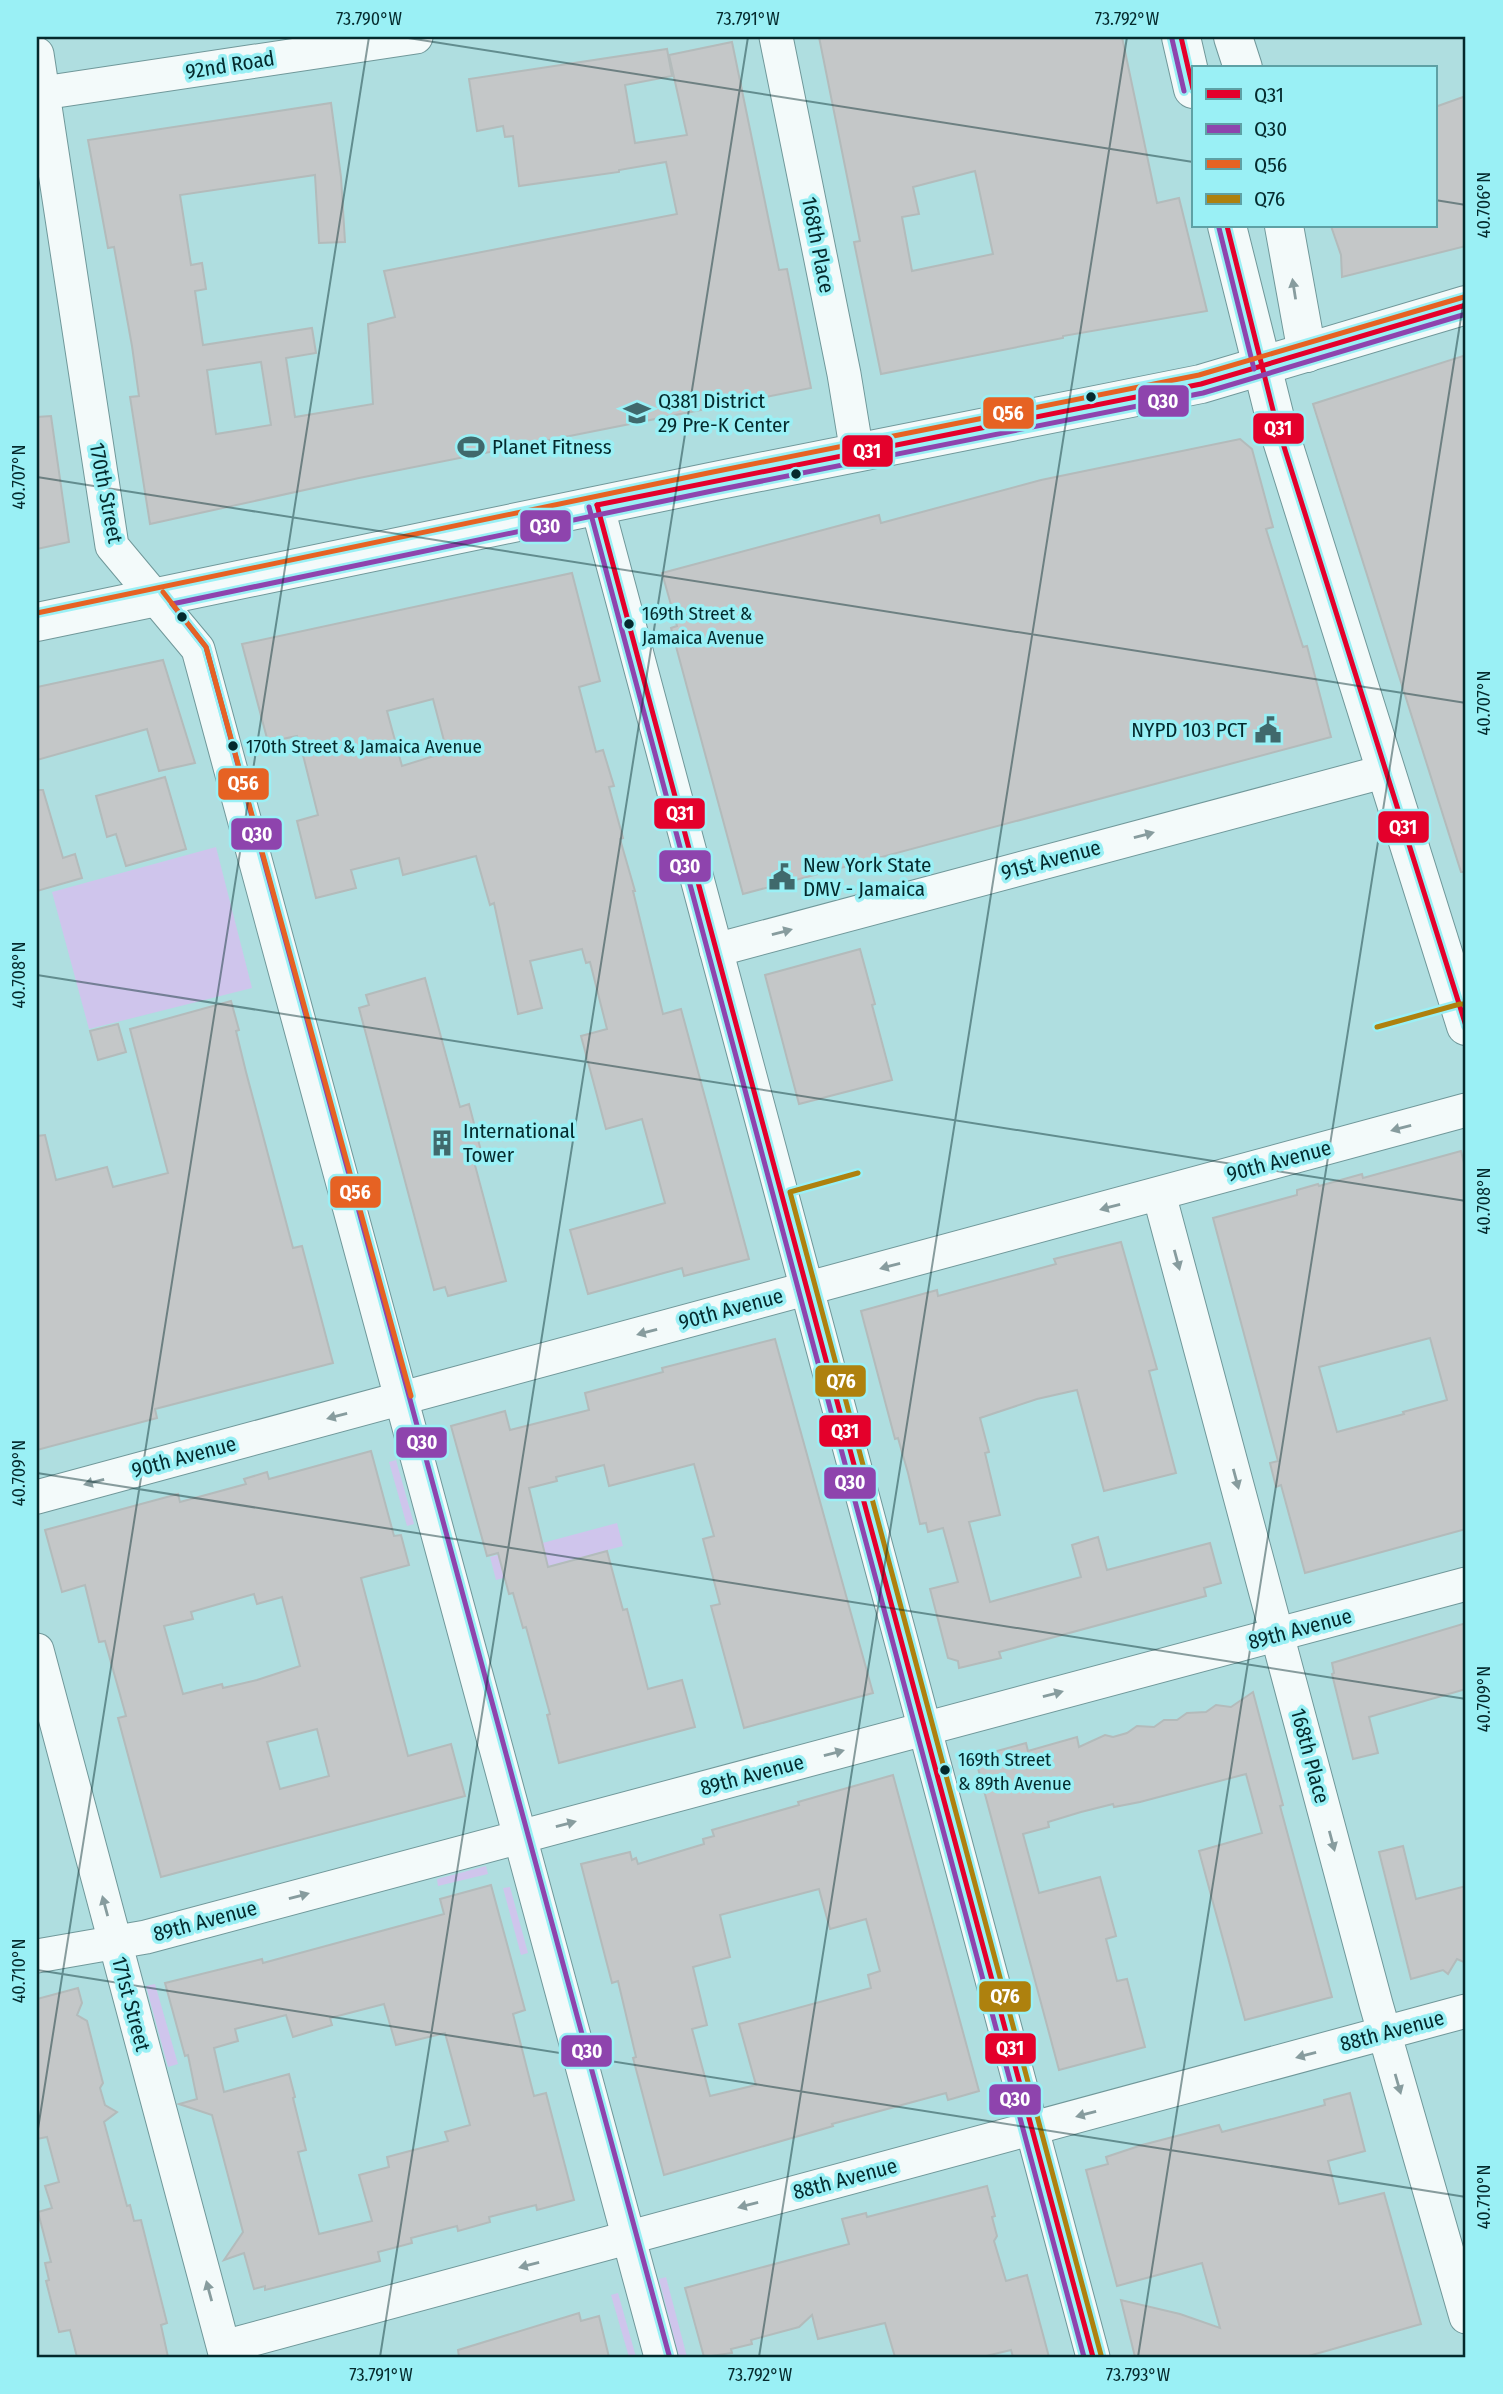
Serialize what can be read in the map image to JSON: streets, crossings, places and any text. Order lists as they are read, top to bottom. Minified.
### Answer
{"streets":{"street":["92nd Road","168th Place","170th Street","91st Avenue","90th Avenue","89th Avenue","171st Street","88th Avenue"]},"crossings":[["92nd Road","170th Street"],["168th Place","90th Avenue"],["168th Place","89th Avenue"],["168th Place","88th Avenue"],["170th Street","90th Avenue"],["170th Street","89th Avenue"],["170th Street","88th Avenue"],["89th Avenue","171st Street"],["171st Street","88th Avenue"]],"one_way":["168th Place","91st Avenue","90th Avenue","89th Avenue","171st Street","88th Avenue"],"places":{"school or university":["Q381 District 29 Pre-K Center"],"sports":["Planet Fitness"],"other":["169th Street & Jamaica Avenue","170th Street & Jamaica Avenue","169th Street & 89th Avenue"],"public building":["NYPD 103 PCT","New York State DMV - Jamaica"],"building":["International Tower"]},"lines":["transit line Q31","transit line Q30","transit line Q56","transit line Q76"],"legend":["Q31","Q30","Q56","Q76"],"coordinates":["73.790°W","73.791°W","73.792°W","40.706°N","40.707°N","40.708°N","40.709°N","40.710°N","73.793°W"]}
